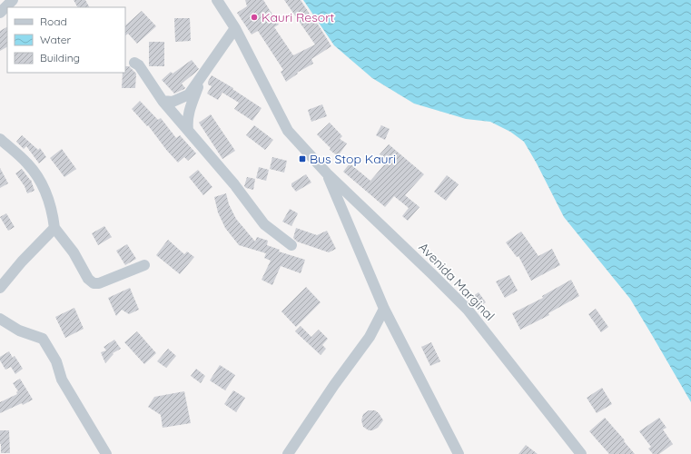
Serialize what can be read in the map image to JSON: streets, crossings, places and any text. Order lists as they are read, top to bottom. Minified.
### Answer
{"streets":{"street":["Avenida Marginal"]},"places":{"other":["Kauri Resort"],"transit":["Bus Stop Kauri"]},"legend":["Road","Water","Building"]}
